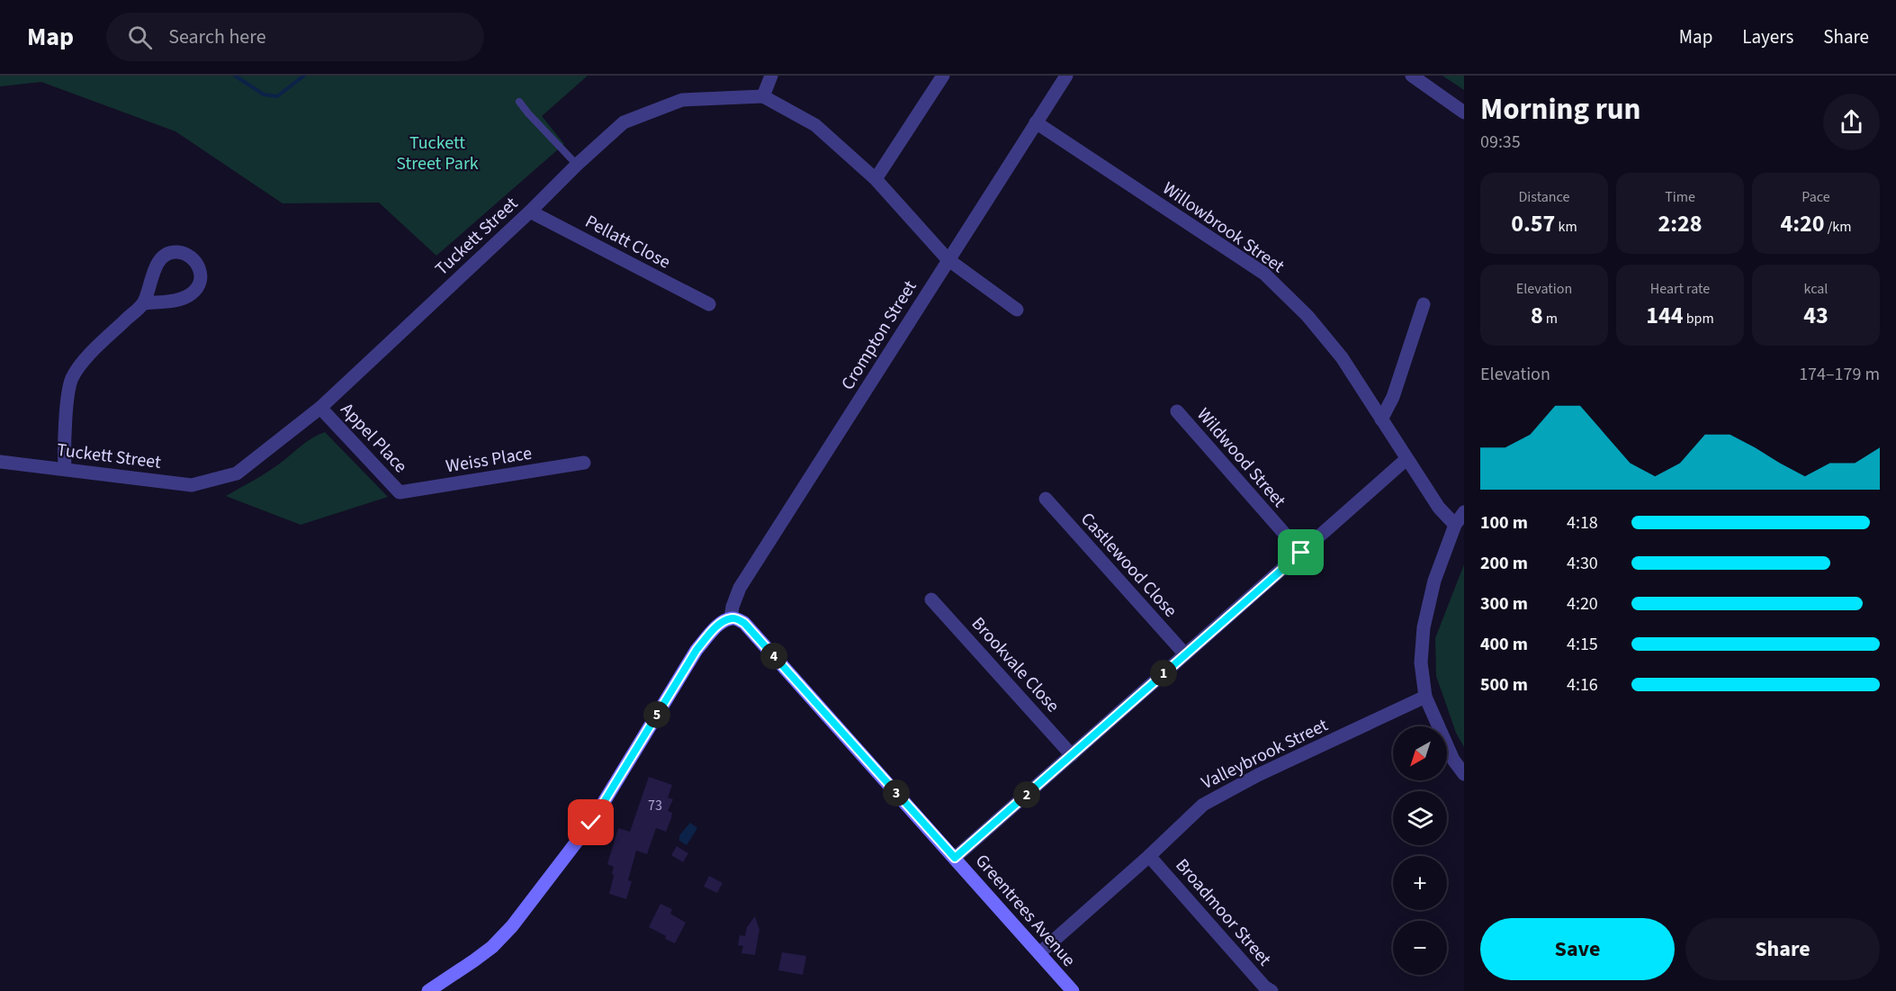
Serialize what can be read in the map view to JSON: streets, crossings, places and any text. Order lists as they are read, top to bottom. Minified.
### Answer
{"streets":{"street":["Willowbrook Street","Tuckett Street","Pellatt Close","Crompton Street","Appel Place","Wildwood Street","Weiss Place","Castlewood Close","Brookvale Close","Valleybrook Street","Greentrees Avenue","Broadmoor Street"]},"crossings":[["Willowbrook Street","Crompton Street"],["Tuckett Street","Pellatt Close"],["Tuckett Street","Appel Place"],["Crompton Street","Greentrees Avenue"],["Appel Place","Weiss Place"],["Valleybrook Street","Greentrees Avenue"],["Valleybrook Street","Broadmoor Street"]],"parks":["Tuckett Street Park"],"house_numbers":["73"],"north":"bottom left","page":{"header":"Map","search":"Search here","nav":["Map","Layers","Share"],"heading":["Morning run","09:35"],"stats":[["Distance","0.57 km"],["Time","2:28"],["Pace","4:20 /km"],["Elevation","8 m"],["Heart rate","144 bpm"],["kcal","43"]],"chart":["Elevation","174–179 m"],"list":[{"name":"100 m","note":"4:18"},{"name":"200 m","note":"4:30"},{"name":"300 m","note":"4:20"},{"name":"400 m","note":"4:15"},{"name":"500 m","note":"4:16"}],"pins":["4","1","5","3","2"],"map_buttons":["+","−"],"buttons":["Save","Share"]}}
